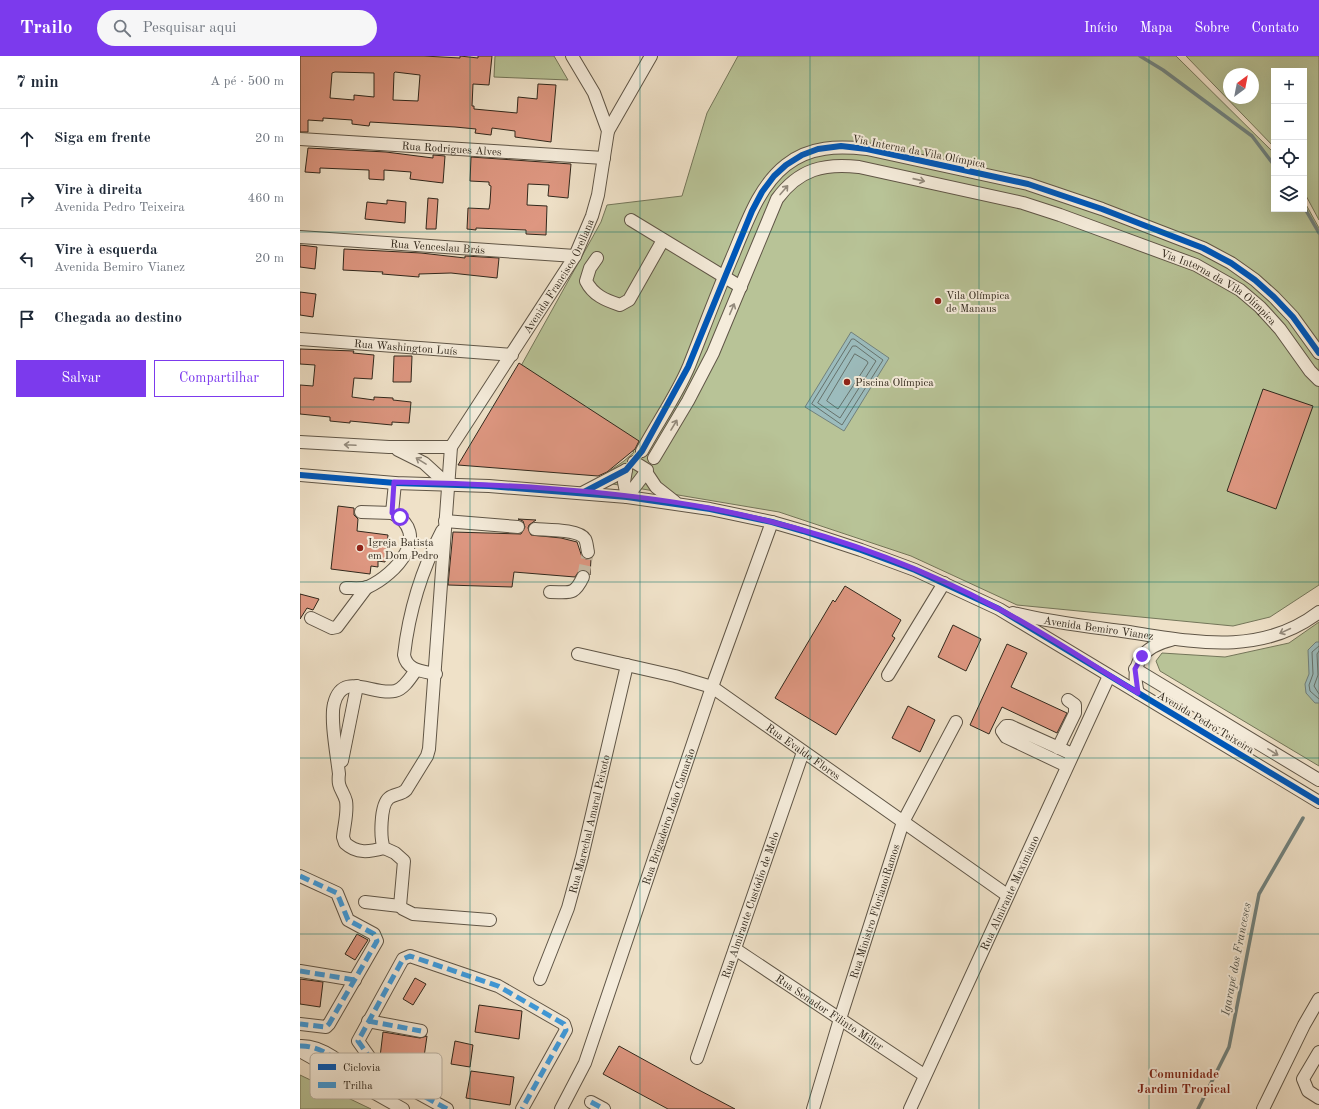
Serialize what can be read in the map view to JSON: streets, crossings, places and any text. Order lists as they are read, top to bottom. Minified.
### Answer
{"streets":{"street":["Rua Rodrigues Alves","Via Interna da Vila Olímpica","Rua Venceslau Brás","Avenida Francisco Orellana","Rua Washington Luís","Avenida Bemiro Vianez","Avenida Pedro Teixeira","Rua Evaldo Flores","Rua Brigadeiro João Camarão","Rua Marechal Amaral Peixoto","Rua Almirante Maximiano","Rua Almirante Custódio de Melo","Rua Ministro FlorianoiRamos","Rua Senador Filinto Miller"]},"crossings":[["Rua Rodrigues Alves","Avenida Francisco Orellana"],["Rua Venceslau Brás","Avenida Francisco Orellana"],["Avenida Francisco Orellana","Rua Washington Luís"],["Avenida Francisco Orellana","Avenida Pedro Teixeira"],["Avenida Bemiro Vianez","Avenida Pedro Teixeira"],["Avenida Pedro Teixeira","Rua Brigadeiro João Camarão"],["Avenida Pedro Teixeira","Rua Almirante Maximiano"],["Rua Evaldo Flores","Rua Brigadeiro João Camarão"],["Rua Evaldo Flores","Rua Marechal Amaral Peixoto"],["Rua Evaldo Flores","Rua Almirante Maximiano"],["Rua Evaldo Flores","Rua Almirante Custódio de Melo"],["Rua Evaldo Flores","Rua Ministro FlorianoiRamos"],["Rua Almirante Maximiano","Rua Senador Filinto Miller"],["Rua Almirante Custódio de Melo","Rua Senador Filinto Miller"],["Rua Ministro FlorianoiRamos","Rua Senador Filinto Miller"]],"one_way":["Avenida Bemiro Vianez"],"districts":["Comunidade Jardim Tropical"],"water":["Igarapé dos Franceses"],"places":["Vila Olímpica de Manaus","Piscina Olímpica","Igreja Batista em Dom Pedro"],"legend":["Ciclovia","Trilha"],"north":"top right","page":{"header":"Trailo","search":"Pesquisar aqui","nav":["Início","Mapa","Sobre","Contato"],"heading":["7 min","A pé · 500 m"],"map_buttons":["+","−"],"list":[["Siga em frente","20 m"],["Vire à direita","Avenida Pedro Teixeira","460 m"],["Vire à esquerda","Avenida Bemiro Vianez","20 m"],"Chegada ao destino"],"buttons":["Salvar","Compartilhar"]}}
